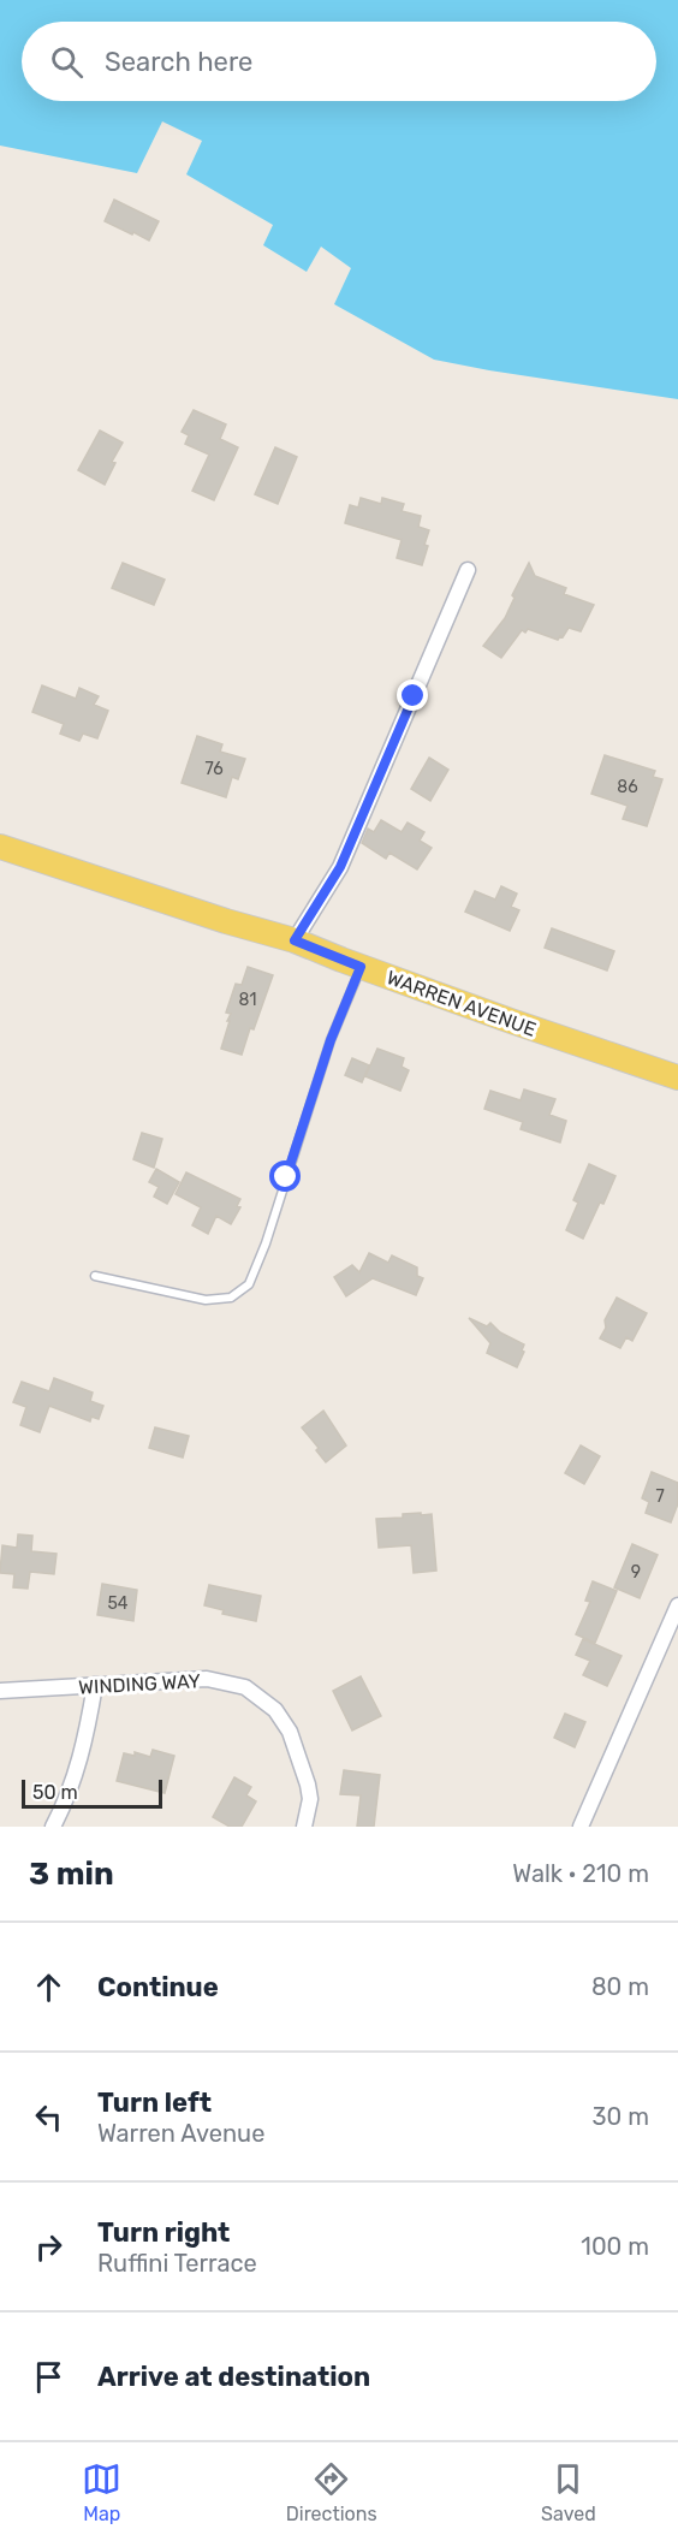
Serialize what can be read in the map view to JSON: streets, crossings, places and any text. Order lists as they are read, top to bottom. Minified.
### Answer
{"streets":{"main road":["WARREN AVENUE"],"street":["WINDING WAY"]},"house_numbers":["76","86","81","7","9","54"],"scale_bar":"50 m","page":{"search":"Search here","scale":"50 m","heading":["3 min","Walk · 210 m"],"list":[["Continue","80 m"],["Turn left","Warren Avenue","30 m"],["Turn right","Ruffini Terrace","100 m"],"Arrive at destination"],"nav":["Map","Directions","Saved"]}}
